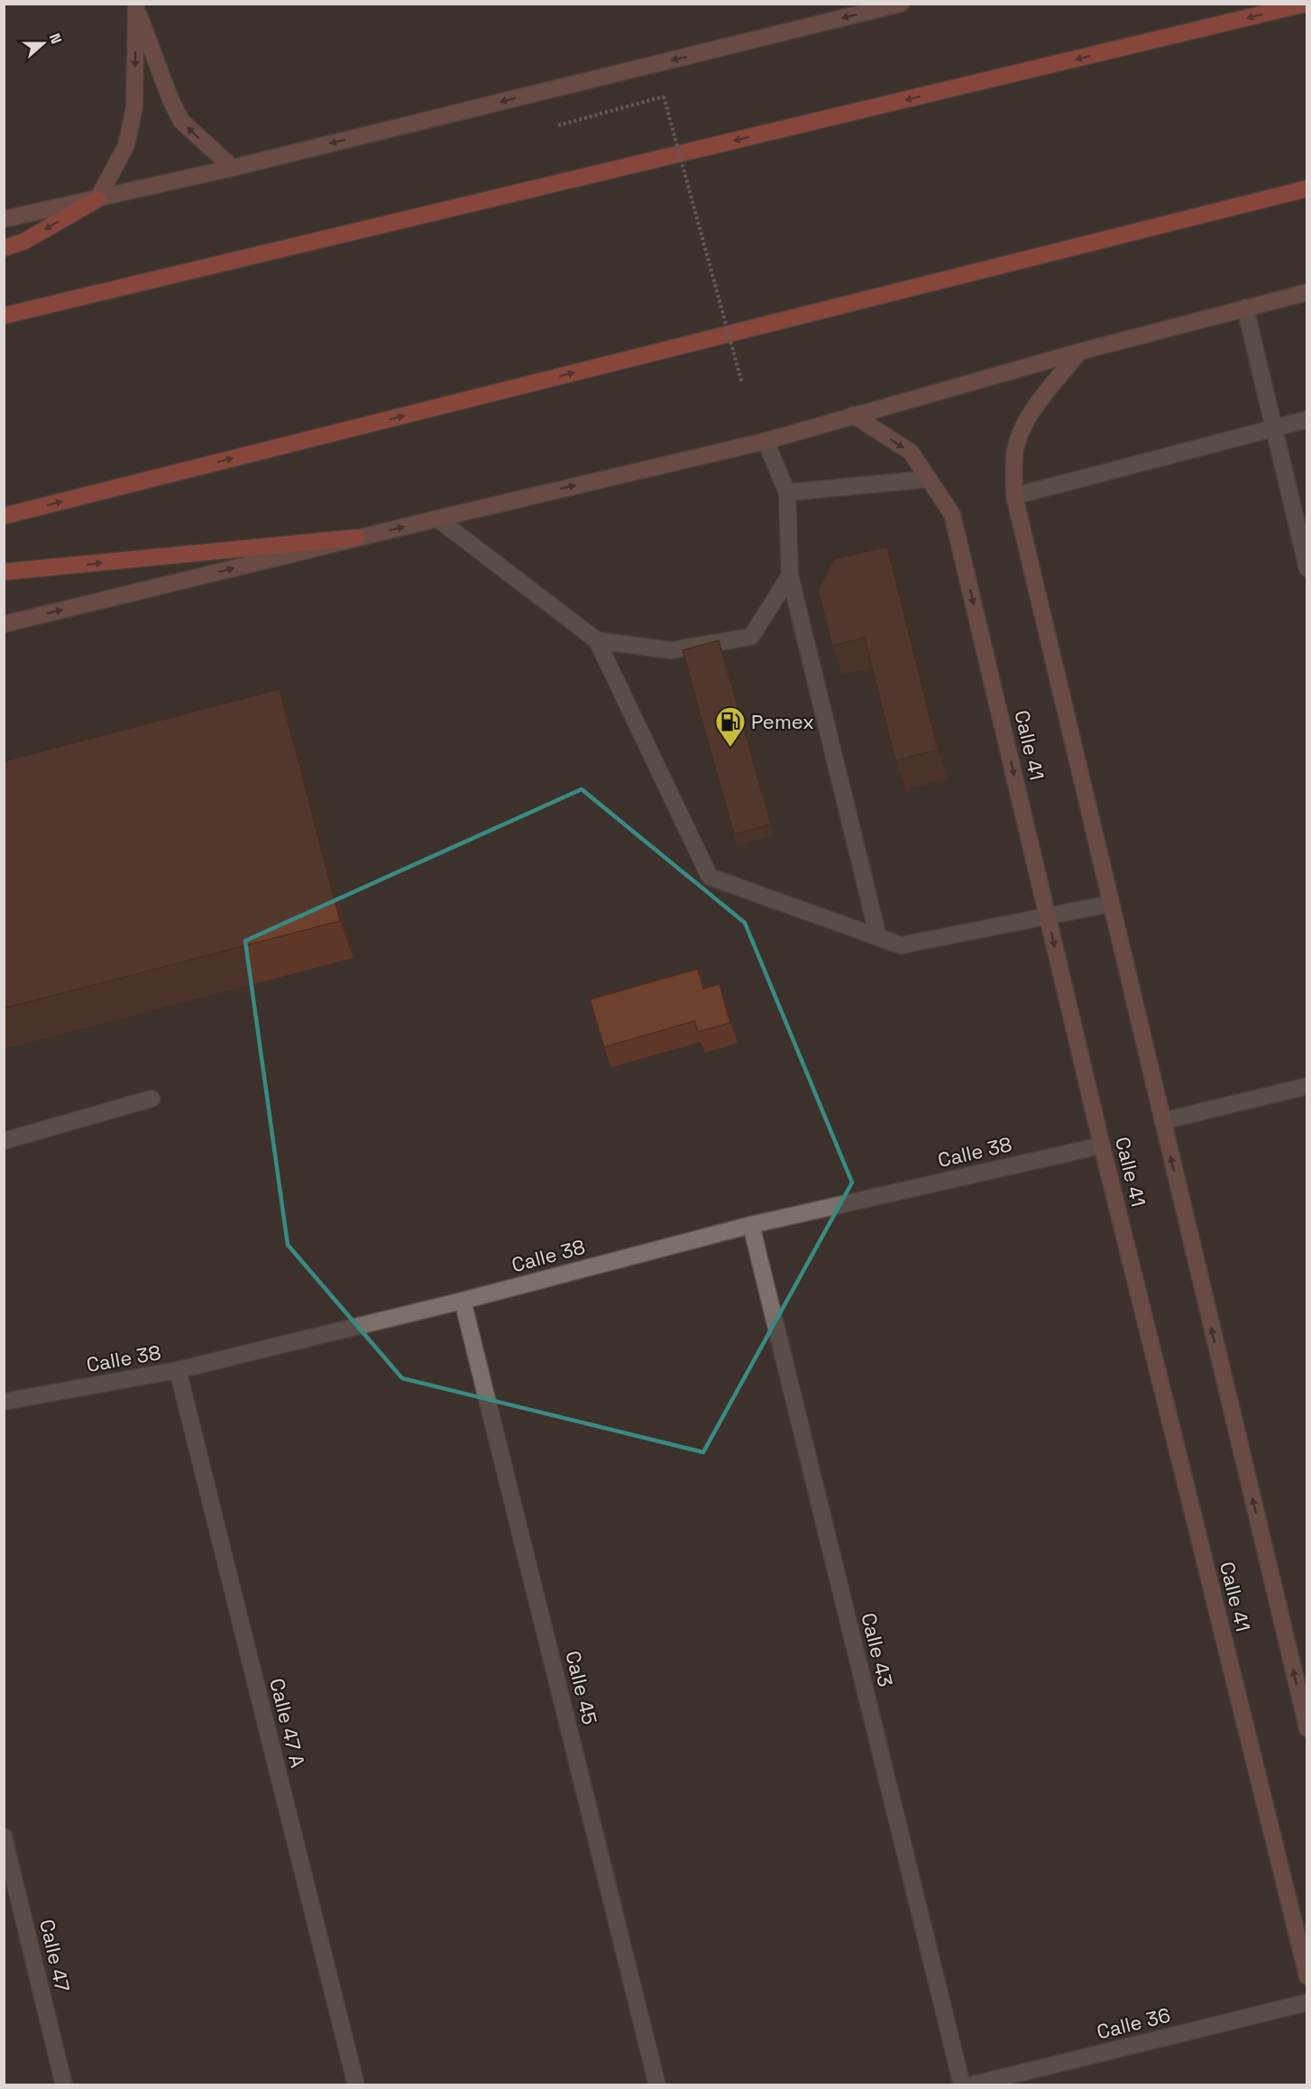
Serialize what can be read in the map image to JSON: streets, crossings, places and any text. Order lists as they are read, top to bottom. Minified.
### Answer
{"streets":{"main road":["Calle 41"],"street":["Calle 38","Calle 43","Calle 45","Calle 47 A","Calle 47","Calle 36"]},"crossings":[["Calle 41","Calle 38"],["Calle 38","Calle 43"],["Calle 38","Calle 45"],["Calle 38","Calle 47 A"]],"places":{"fuel station":["Pemex"]},"north":"right"}
